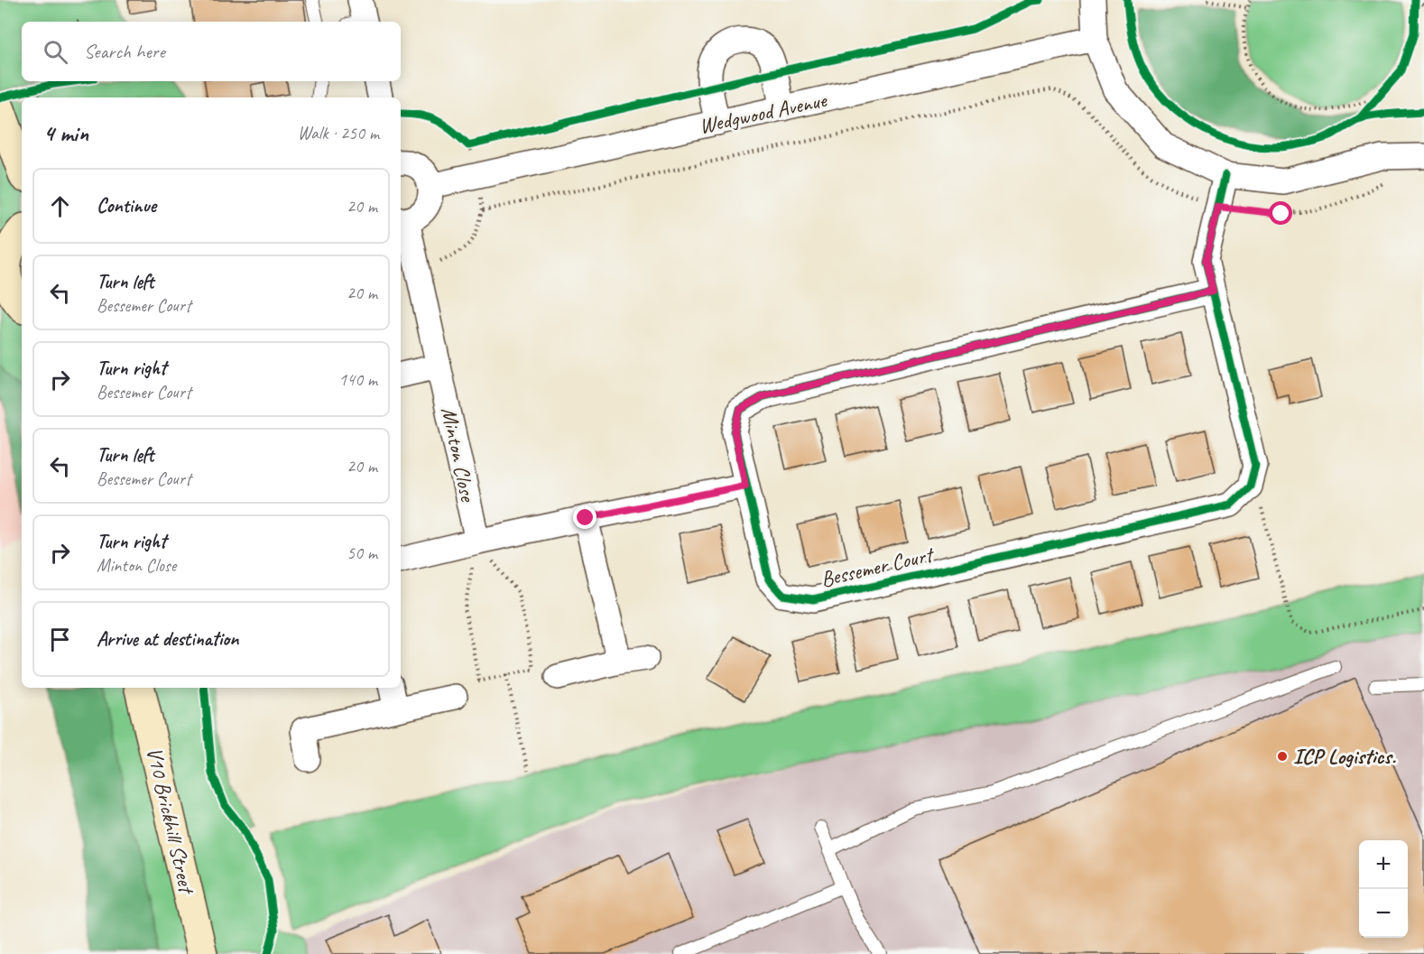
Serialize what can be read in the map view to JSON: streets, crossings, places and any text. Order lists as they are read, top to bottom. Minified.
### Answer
{"streets":{"street":["Wedgwood Avenue","Minton Close","Bessemer Court","V10 Brickhill Street"]},"places":["ICP Logistics."],"page":{"search":"Search here","heading":["4 min","Walk · 250 m"],"list":[["Continue","20 m"],["Turn left","Bessemer Court","20 m"],["Turn right","Bessemer Court","140 m"],["Turn left","Bessemer Court","20 m"],["Turn right","Minton Close","50 m"],"Arrive at destination"],"map_buttons":["+","−"]}}
